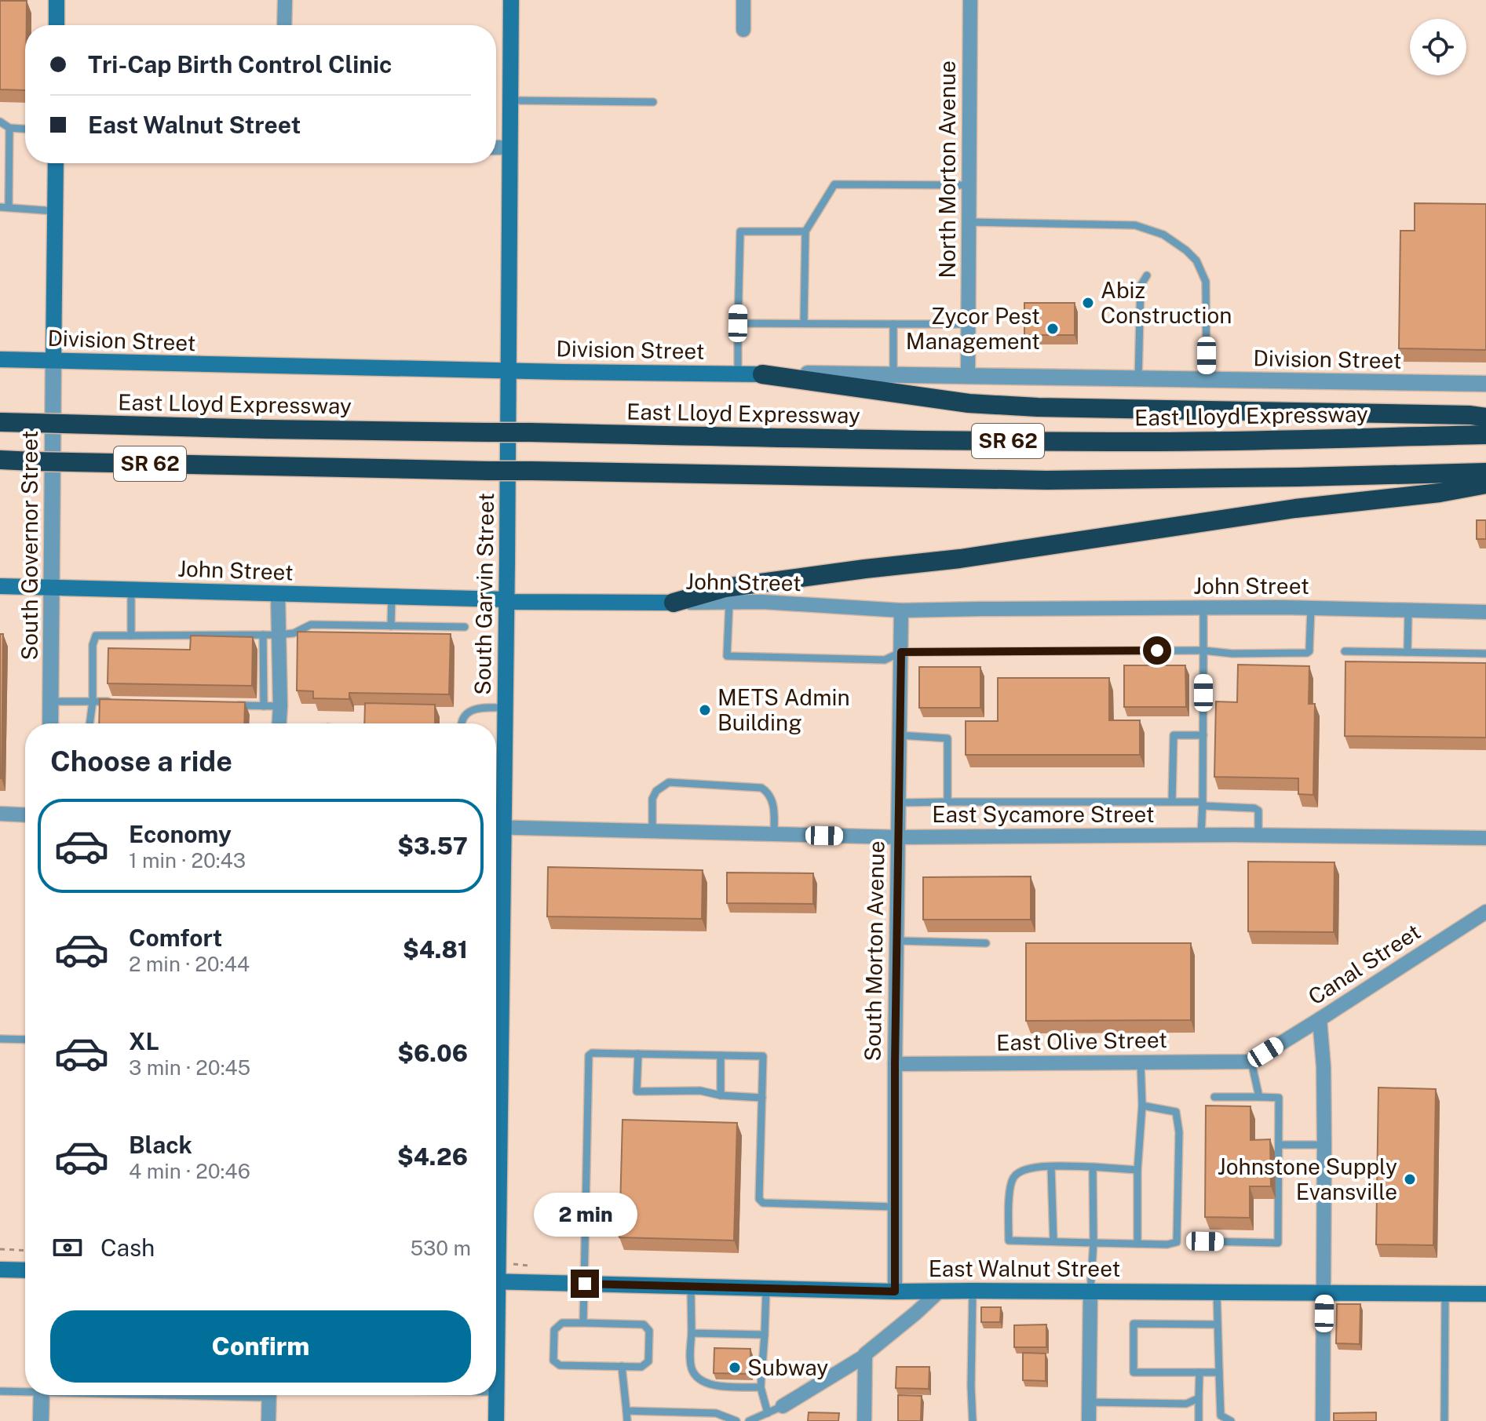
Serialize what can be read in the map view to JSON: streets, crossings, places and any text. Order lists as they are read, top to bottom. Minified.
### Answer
{"streets":{"highway":["East Lloyd Expressway","SR 62"],"main road":["Division Street","John Street","South Garvin Street","East Walnut Street"],"street":["North Morton Avenue","South Governor Street","East Sycamore Street","South Morton Avenue","Canal Street","East Olive Street"]},"crossings":[["North Morton Avenue","Division Street"],["Division Street","South Governor Street"],["Division Street","South Garvin Street"],["South Governor Street","John Street"],["John Street","South Garvin Street"],["John Street","South Morton Avenue"],["East Sycamore Street","South Morton Avenue"],["South Morton Avenue","East Olive Street"],["South Morton Avenue","East Walnut Street"],["Canal Street","East Olive Street"]],"places":["Abiz Construction","Zycor Pest Management","METS Admin Building","Johnstone Supply Evansville","Subway"],"page":{"banner":["Tri-Cap Birth Control Clinic","East Walnut Street"],"heading":"Choose a ride","list":[{"name":"Economy","note":"1 min · 20:43","value":"$3.57"},{"name":"Comfort","note":"2 min · 20:44","value":"$4.81"},{"name":"XL","note":"3 min · 20:45","value":"$6.06"},{"name":"Black","note":"4 min · 20:46","value":"$4.26"}],"bubble":"2 min","pay":["Cash","530 m"],"buttons":"Confirm"}}
